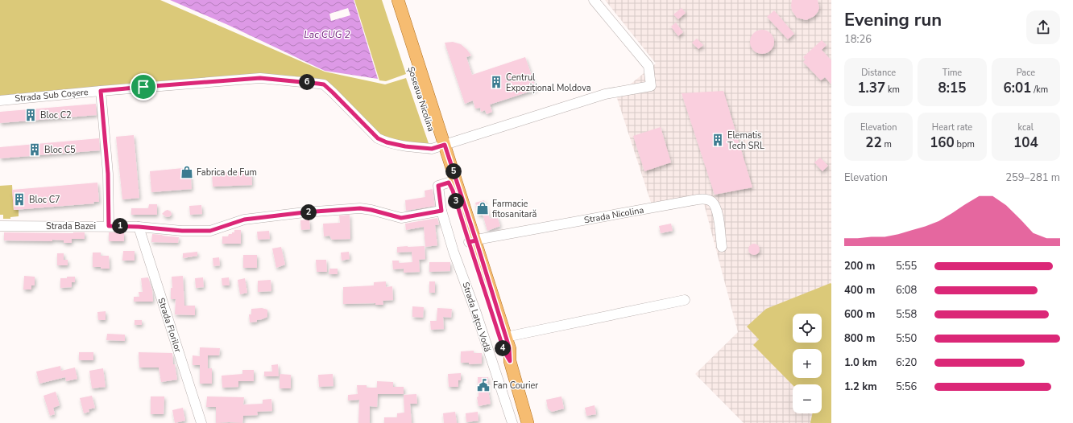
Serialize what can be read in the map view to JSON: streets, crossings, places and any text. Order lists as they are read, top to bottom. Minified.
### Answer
{"streets":{"main road":["Șoseaua Nicolina"],"street":["Strada Sub Coșere","Strada Nicolina","Strada Bazei","Strada Lațcu Vodă","Strada Florilor"]},"crossings":[["Strada Sub Coșere","Șoseaua Nicolina"],["Șoseaua Nicolina","Strada Nicolina"],["Strada Bazei","Strada Lațcu Vodă"],["Strada Bazei","Strada Florilor"]],"water":["Lac CUG 2"],"places":{"building":["Centrul Expozițional Moldova","Bloc C2","Elematis Tech SRL","Bloc C5","Bloc C7"],"shop":["Fabrica de Fum","Farmacie fitosanitară"],"public building":["Fan Courier"]},"page":{"heading":["Evening run","18:26"],"stats":[["Distance","1.37 km"],["Time","8:15"],["Pace","6:01 /km"],["Elevation","22 m"],["Heart rate","160 bpm"],["kcal","104"]],"pins":["6","5","3","2","1","4"],"chart":["Elevation","259–281 m"],"list":[{"name":"200 m","note":"5:55"},{"name":"400 m","note":"6:08"},{"name":"600 m","note":"5:58"},{"name":"800 m","note":"5:50"},{"name":"1.0 km","note":"6:20"},{"name":"1.2 km","note":"5:56"}],"map_buttons":["+","−"]}}
